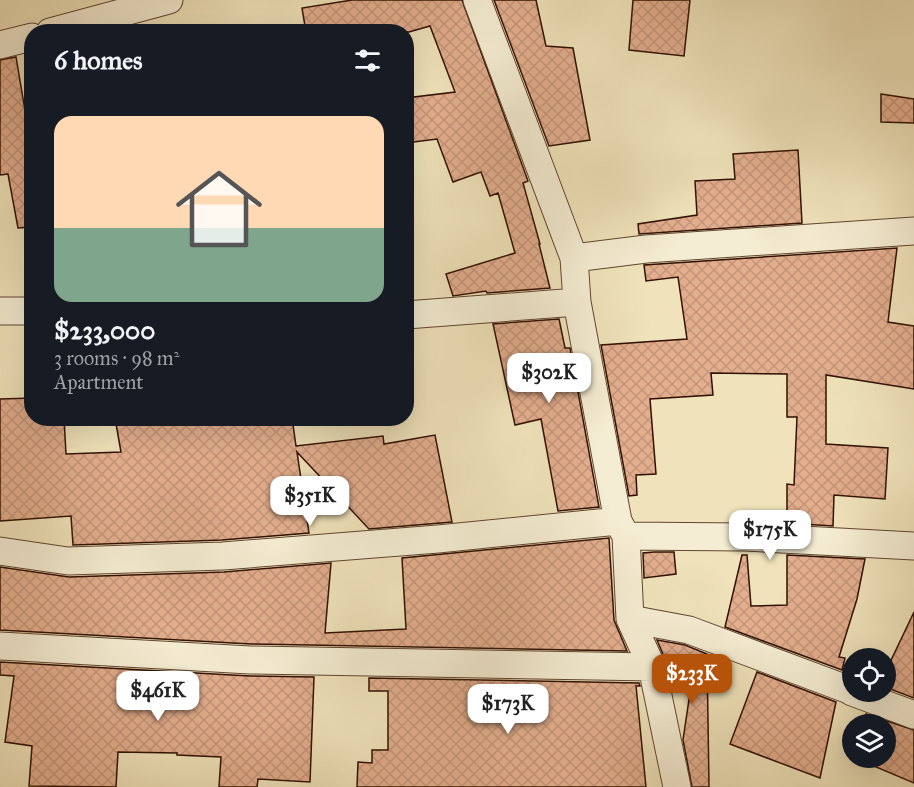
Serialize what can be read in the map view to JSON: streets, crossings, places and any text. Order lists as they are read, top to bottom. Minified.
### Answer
{"page":{"heading":"6 homes","list":[{"name":"$233,000","note":"3 rooms · 98 m² · Apartment"}],"price":["$302K","$351K","$175K","$233K","$461K","$173K"]}}
